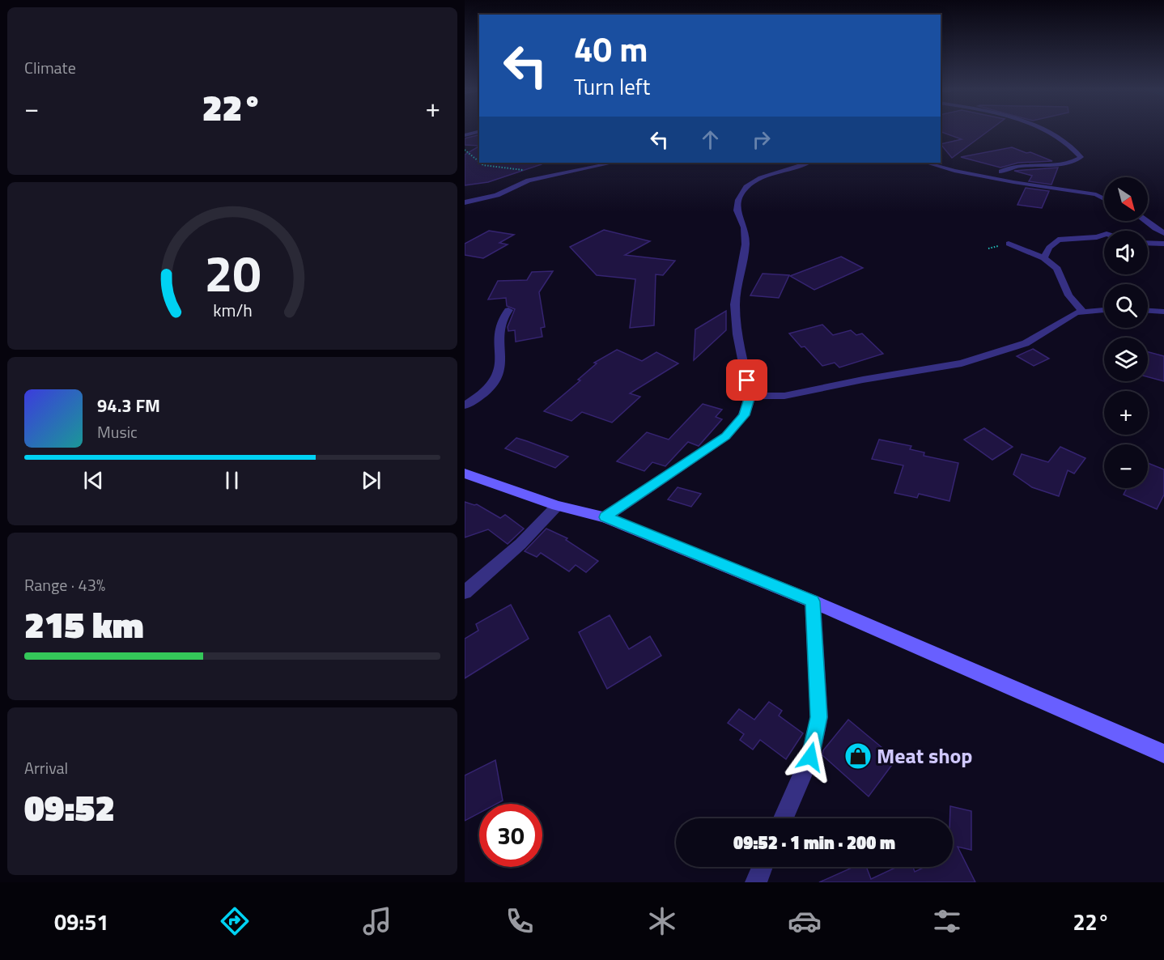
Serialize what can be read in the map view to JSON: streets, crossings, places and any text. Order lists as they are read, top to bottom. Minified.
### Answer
{"places":{"shop":["Meat shop"]},"north":"bottom right","page":{"tile":["Climate",["Range · 43%","215 km"],["Arrival","09:52"]],"turn":["40 m","Turn left"],"heat":["−","22°","+"],"map_buttons":["+","−"],"song":["94.3 FM","Music"],"limit":"30","trip":"09:52 · 1 min · 200 m","tabs":["09:51","22°"],"gauge":["20","km/h"]}}
